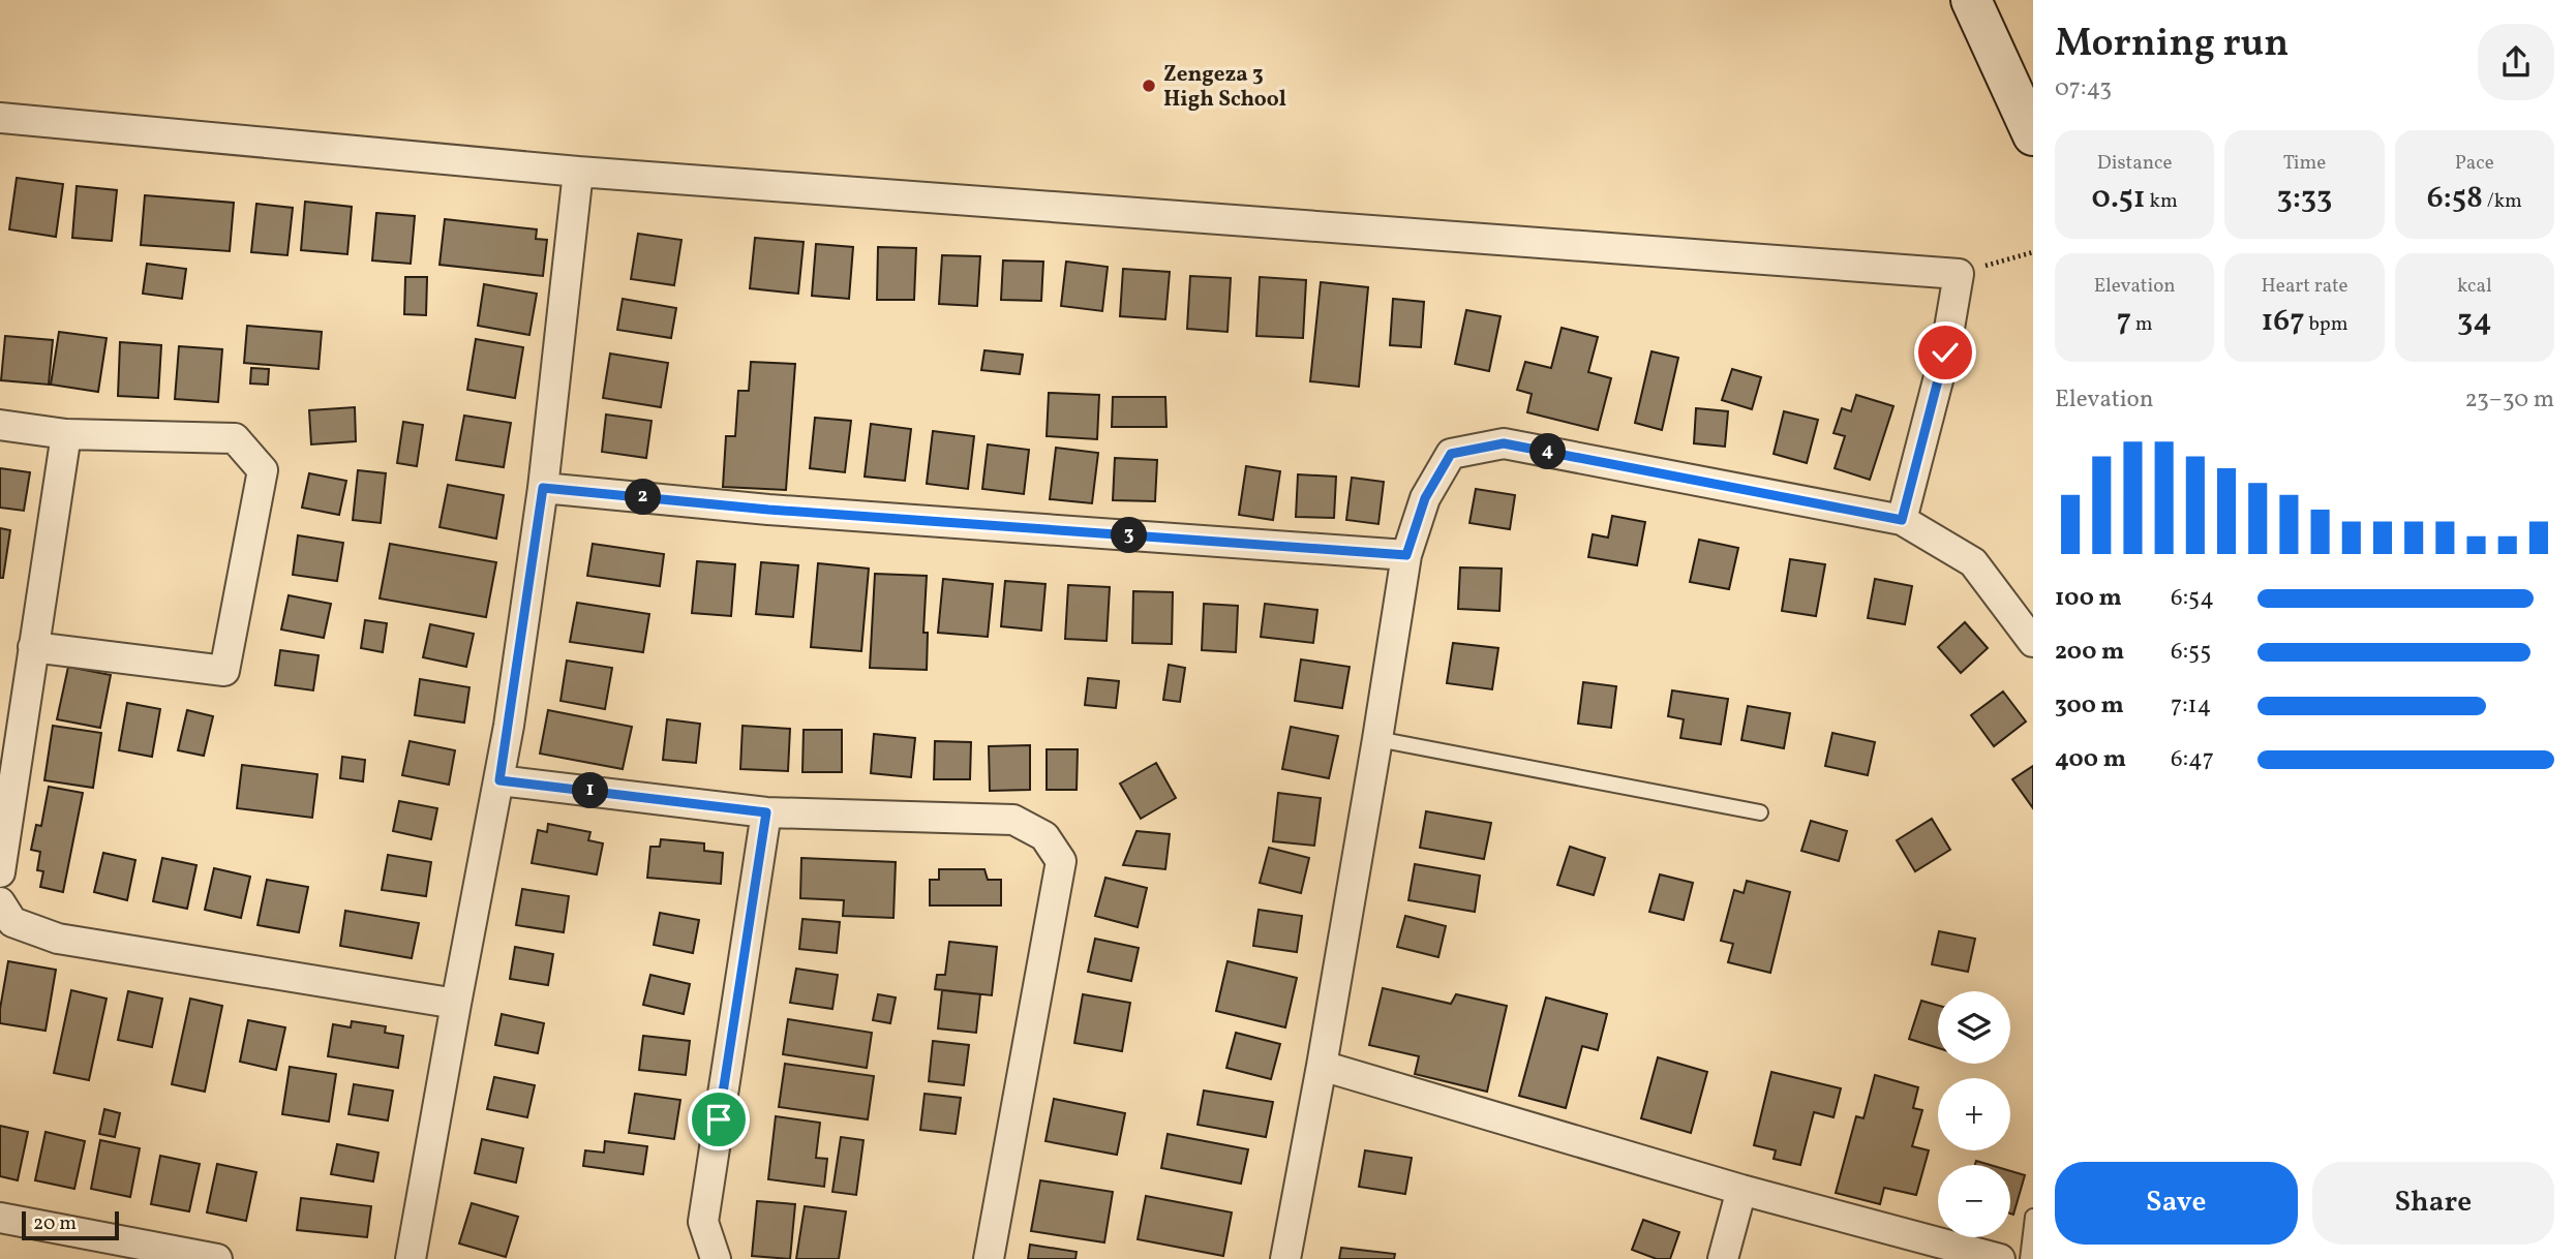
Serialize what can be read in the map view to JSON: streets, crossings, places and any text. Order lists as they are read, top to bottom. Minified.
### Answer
{"places":["Zengeza 3 High School"],"scale_bar":"20 m","page":{"heading":["Morning run","07:43"],"stats":[["Distance","0.51 km"],["Time","3:33"],["Pace","6:58 /km"],["Elevation","7 m"],["Heart rate","167 bpm"],["kcal","34"]],"chart":["Elevation","23–30 m"],"pins":["4","2","3","1"],"list":[{"name":"100 m","note":"6:54"},{"name":"200 m","note":"6:55"},{"name":"300 m","note":"7:14"},{"name":"400 m","note":"6:47"}],"map_buttons":["+","−"],"buttons":["Save","Share"],"scale":"20 m"}}
